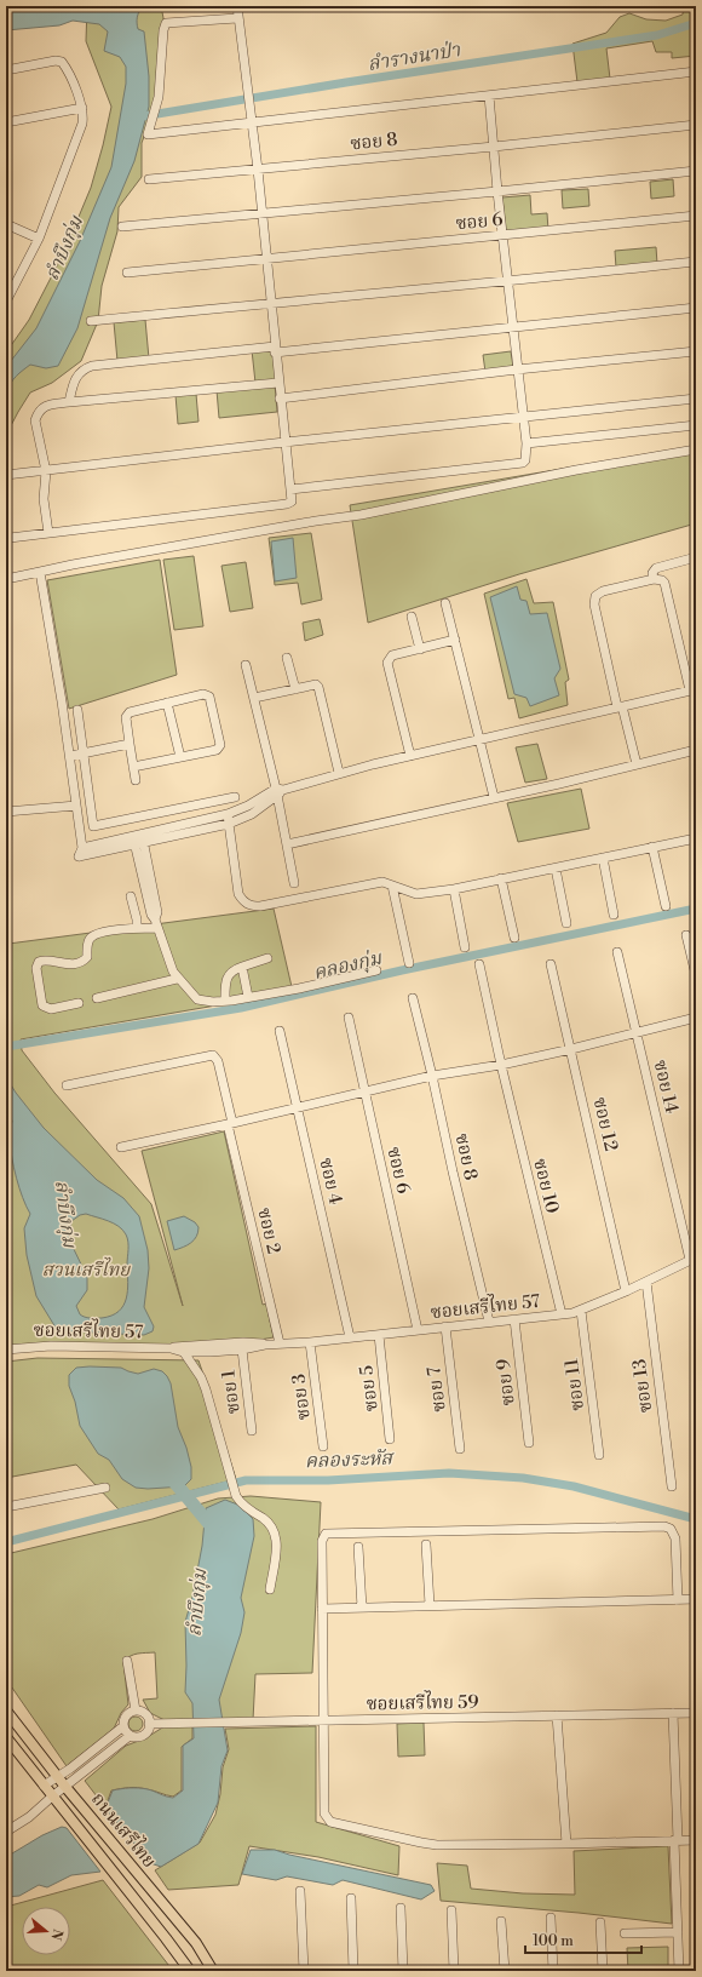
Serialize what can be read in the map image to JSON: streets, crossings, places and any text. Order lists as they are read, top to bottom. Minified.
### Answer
{"streets":{"main road":["ถนนเสรีไทย"],"street":["ซอย 8","ซอย 6","ซอย 14","ซอย 12","ซอย 4","ซอย 10","ซอย 2","ซอยเสรีไทย 57","ซอย 9","ซอย 11","ซอย 13","ซอย 5","ซอย 7","ซอย 1","ซอย 3","ซอยเสรีไทย 59"]},"crossings":[["ซอย 8","ซอยเสรีไทย 57"],["ซอย 6","ซอยเสรีไทย 57"],["ซอย 14","ซอยเสรีไทย 57"],["ซอย 12","ซอยเสรีไทย 57"],["ซอย 4","ซอยเสรีไทย 57"],["ซอย 10","ซอยเสรีไทย 57"],["ซอย 2","ซอยเสรีไทย 57"],["ซอยเสรีไทย 57","ซอย 9"],["ซอยเสรีไทย 57","ซอย 11"],["ซอยเสรีไทย 57","ซอย 13"],["ซอยเสรีไทย 57","ซอย 5"],["ซอยเสรีไทย 57","ซอย 7"],["ซอยเสรีไทย 57","ซอย 1"],["ซอยเสรีไทย 57","ซอย 3"]],"water":["ลำรางนาป่า","ลำบึงกุ่ม","คลองกุ่ม","คลองระหัส"],"parks":["สวนเสรีไทย"],"scale_bar":"100 m","north":"right"}
